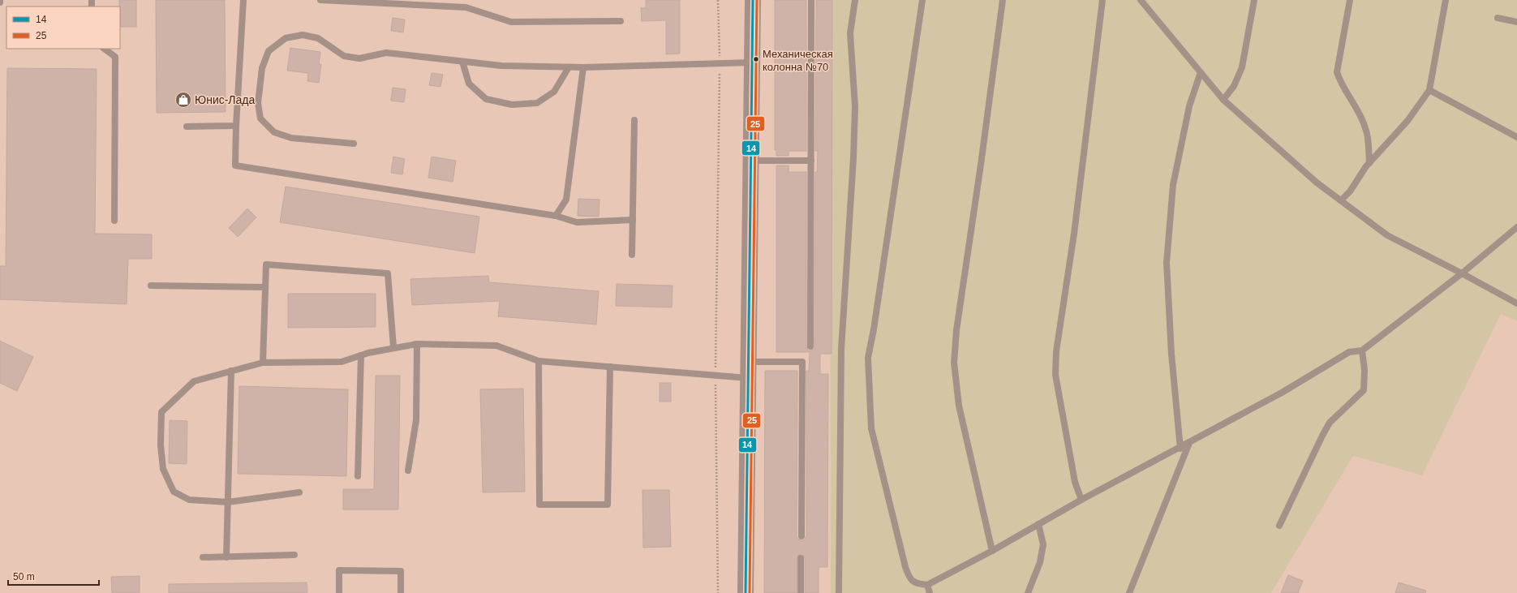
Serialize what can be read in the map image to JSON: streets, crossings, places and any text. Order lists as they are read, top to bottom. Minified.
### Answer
{"places":{"other":["Механическая колонна №70"],"shop":["Юнис-Лада"]},"lines":["transit line 14","transit line 25"],"legend":["14","25"],"scale_bar":"50 m"}
